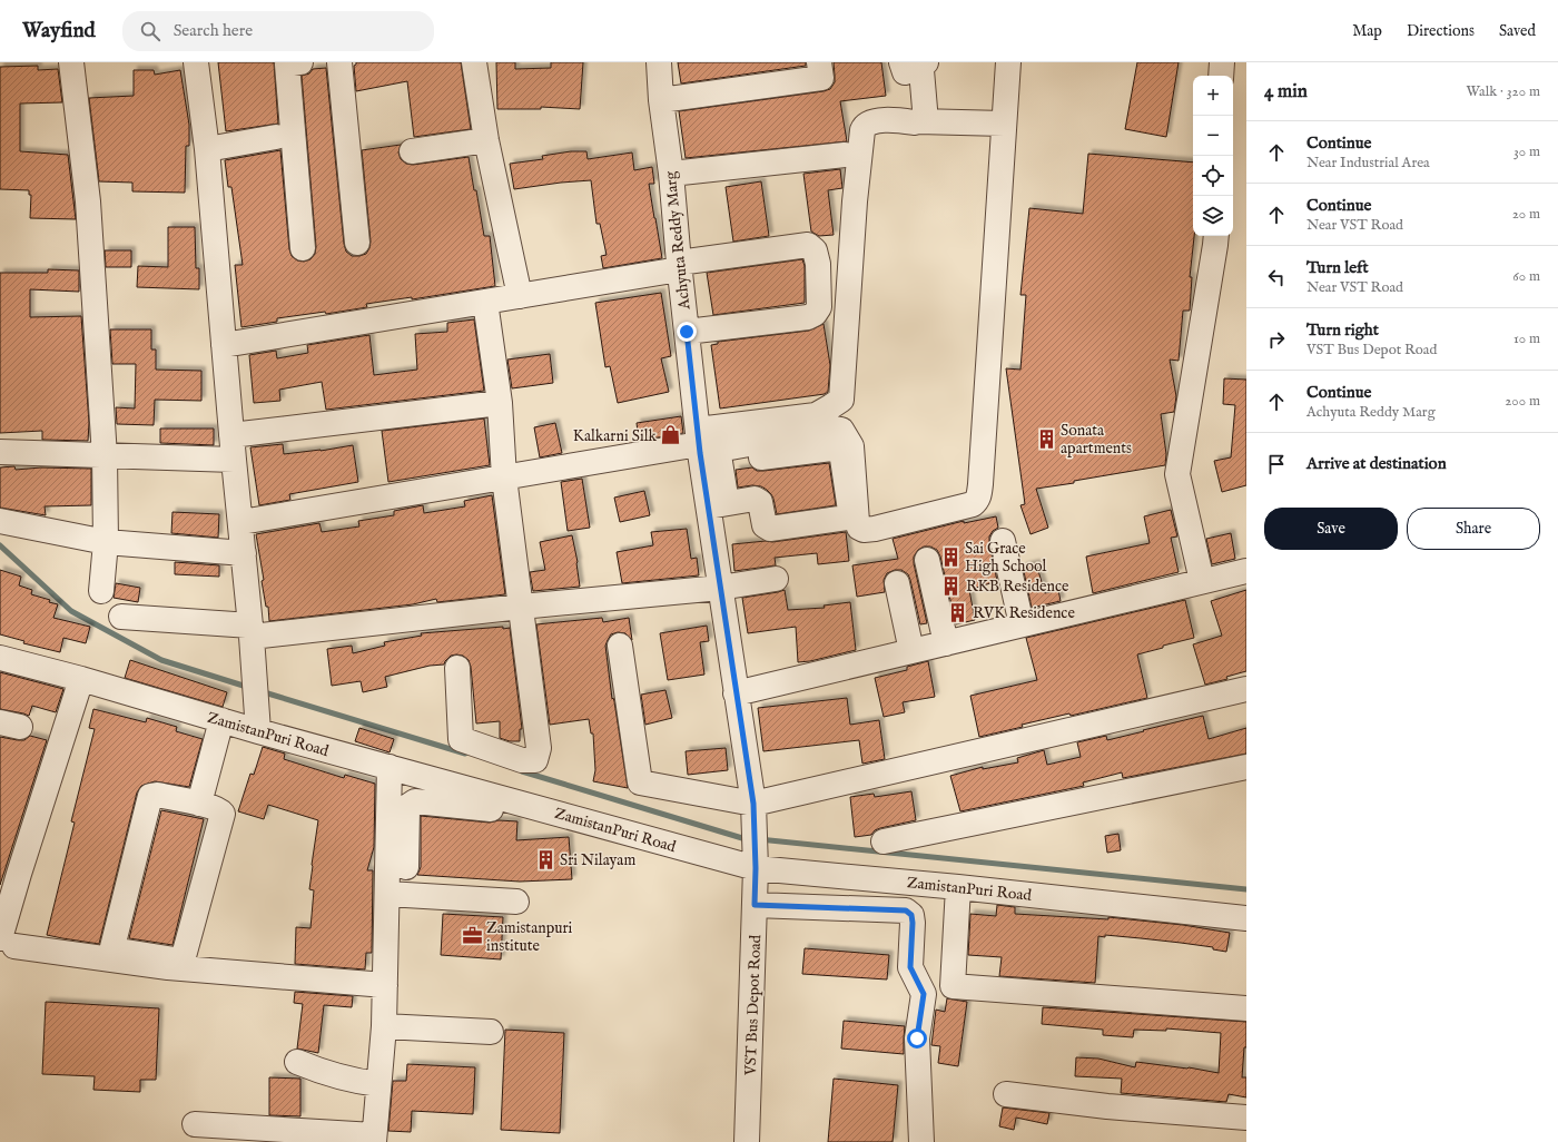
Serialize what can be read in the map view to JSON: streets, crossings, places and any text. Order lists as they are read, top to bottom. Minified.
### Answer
{"streets":{"street":["Achyuta Reddy Marg","ZamistanPuri Road","VST Bus Depot Road"]},"crossings":[["Achyuta Reddy Marg","ZamistanPuri Road"],["Achyuta Reddy Marg","VST Bus Depot Road"],["ZamistanPuri Road","VST Bus Depot Road"]],"places":{"shop":["Kalkarni Silk"],"building":["Sonata apartments","Sai Grace High School","RKB Residence","RVK Residence","Sri Nilayam"],"office":["Zamistanpuri institute"]},"page":{"header":"Wayfind","search":"Search here","nav":["Map","Directions","Saved"],"heading":["4 min","Walk · 320 m"],"map_buttons":["+","−"],"list":[["Continue","Near Industrial Area","30 m"],["Continue","Near VST Road","20 m"],["Turn left","Near VST Road","60 m"],["Turn right","VST Bus Depot Road","10 m"],["Continue","Achyuta Reddy Marg","200 m"],"Arrive at destination"],"buttons":["Save","Share"]}}
